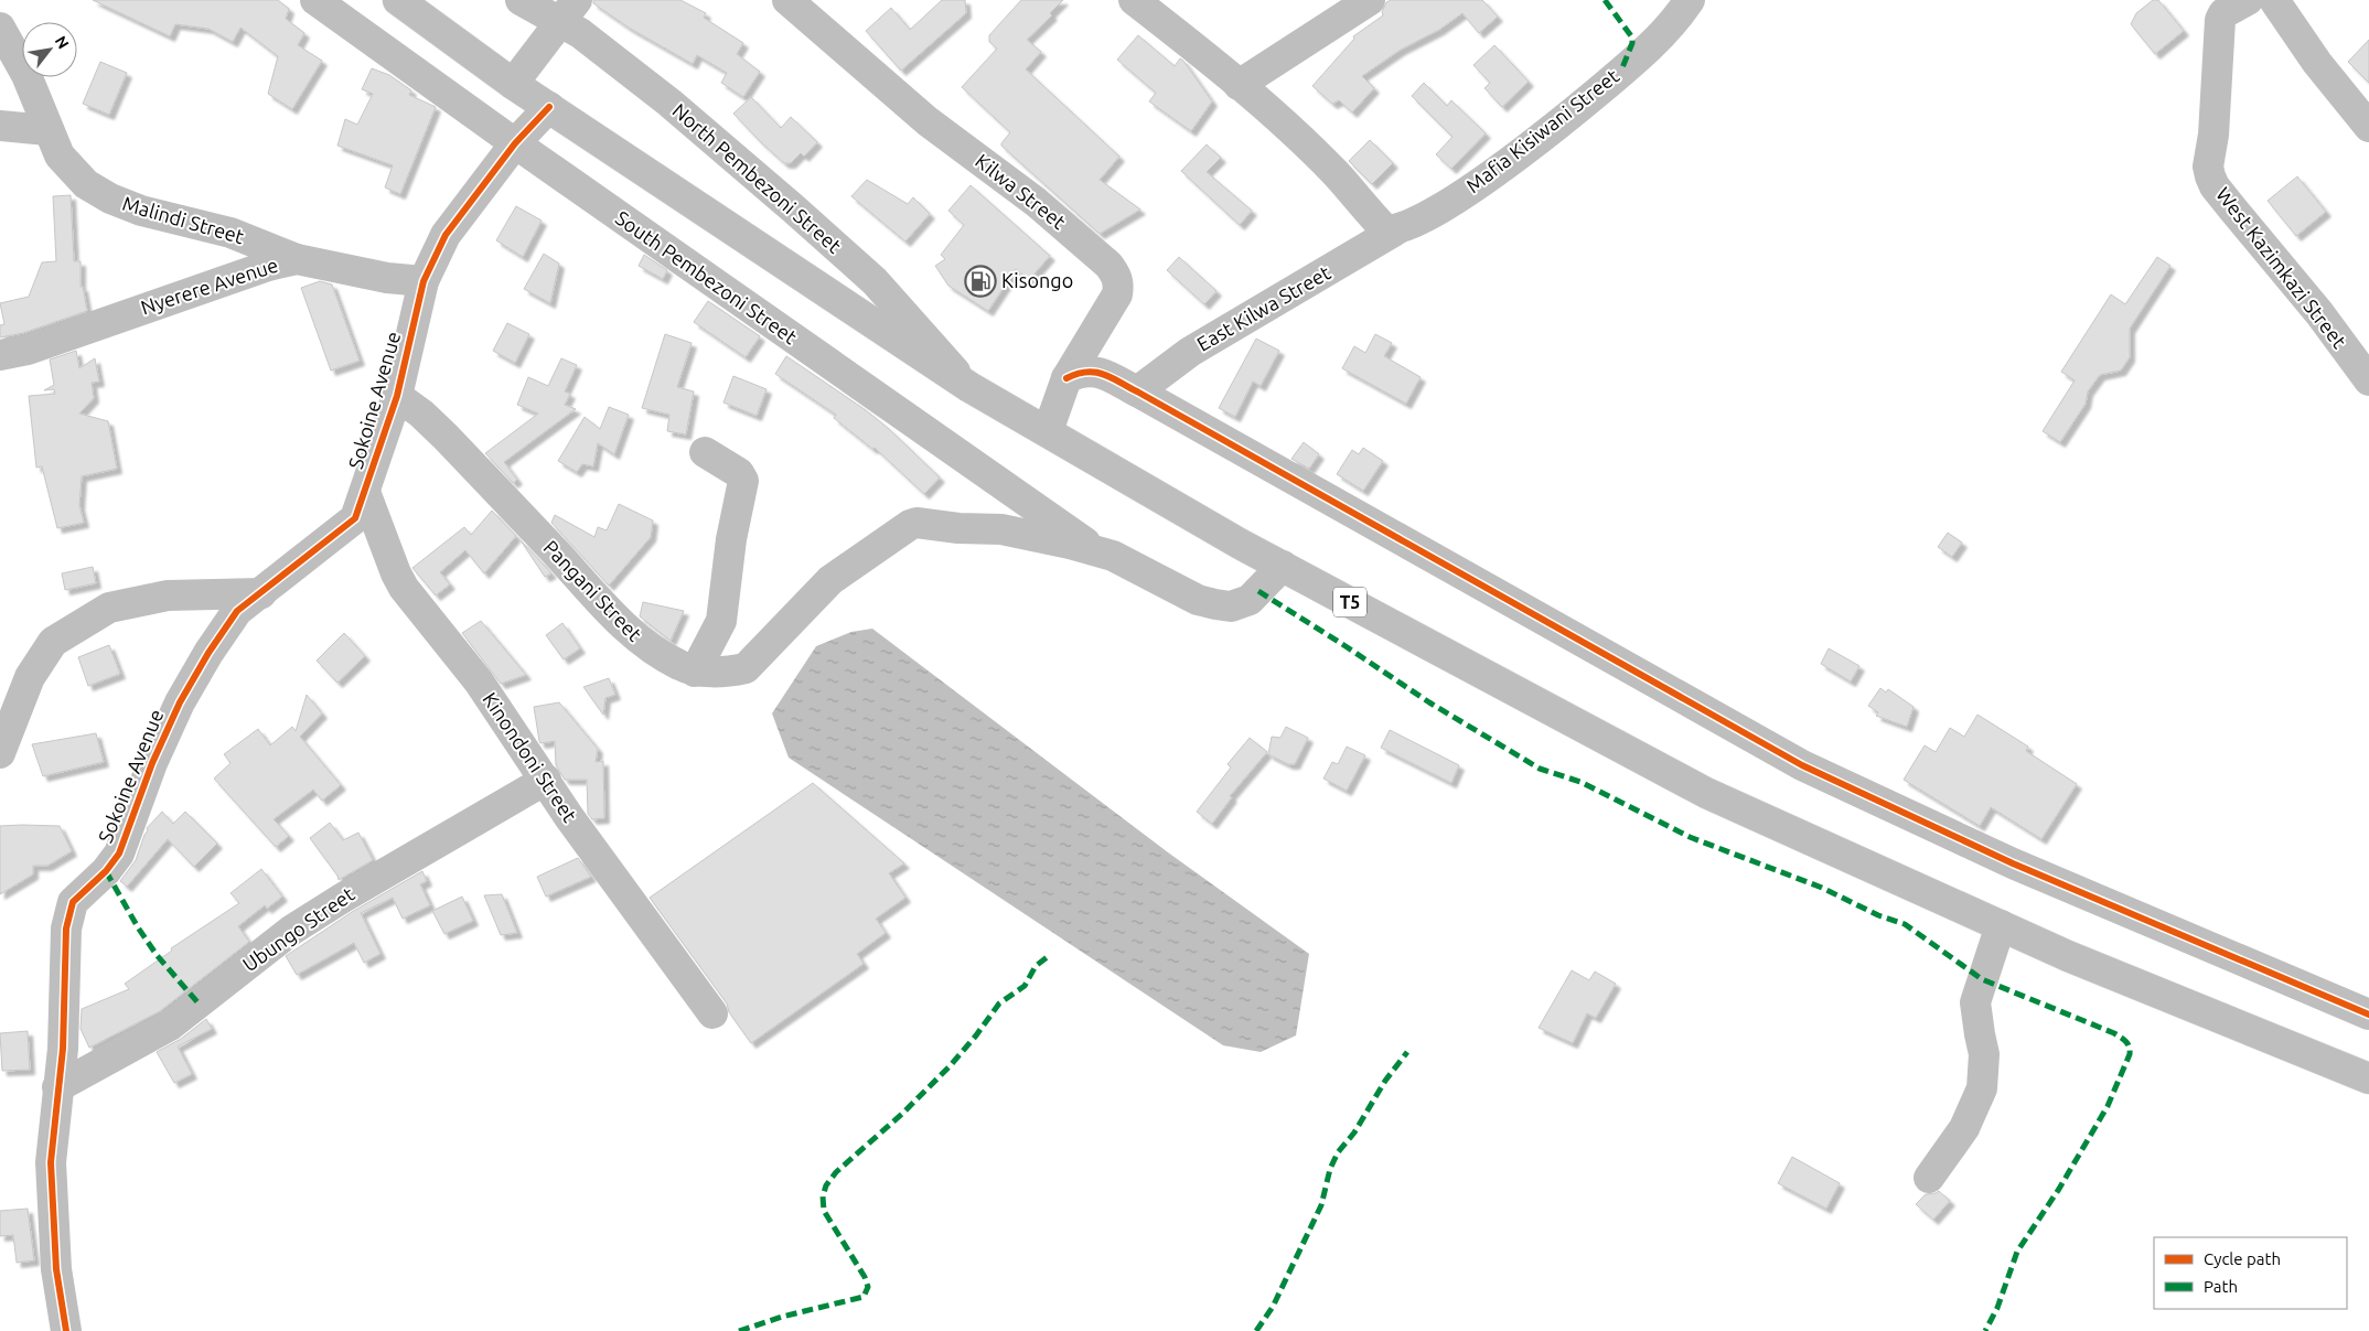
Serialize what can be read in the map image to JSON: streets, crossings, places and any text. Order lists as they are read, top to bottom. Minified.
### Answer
{"streets":{"main road":["Mafia Kisiwani Street","North Pembezoni Street","Kilwa Street","Malindi Street","West Kazimkazi Street","South Pembezoni Street","Nyerere Avenue","East Kilwa Street","Sokoine Avenue","Pangani Street","T5","Kinondoni Street","Ubungo Street"]},"crossings":[["Mafia Kisiwani Street","East Kilwa Street"],["North Pembezoni Street","T5"],["Kilwa Street","T5"],["Malindi Street","Nyerere Avenue"],["South Pembezoni Street","Sokoine Avenue"],["South Pembezoni Street","Pangani Street"],["Nyerere Avenue","Sokoine Avenue"],["Sokoine Avenue","Pangani Street"],["Sokoine Avenue","T5"],["Sokoine Avenue","Kinondoni Street"],["Sokoine Avenue","Ubungo Street"],["Pangani Street","T5"],["Kinondoni Street","Ubungo Street"]],"places":{"fuel station":["Kisongo"]},"legend":["Cycle path","Path"],"north":"top right"}
